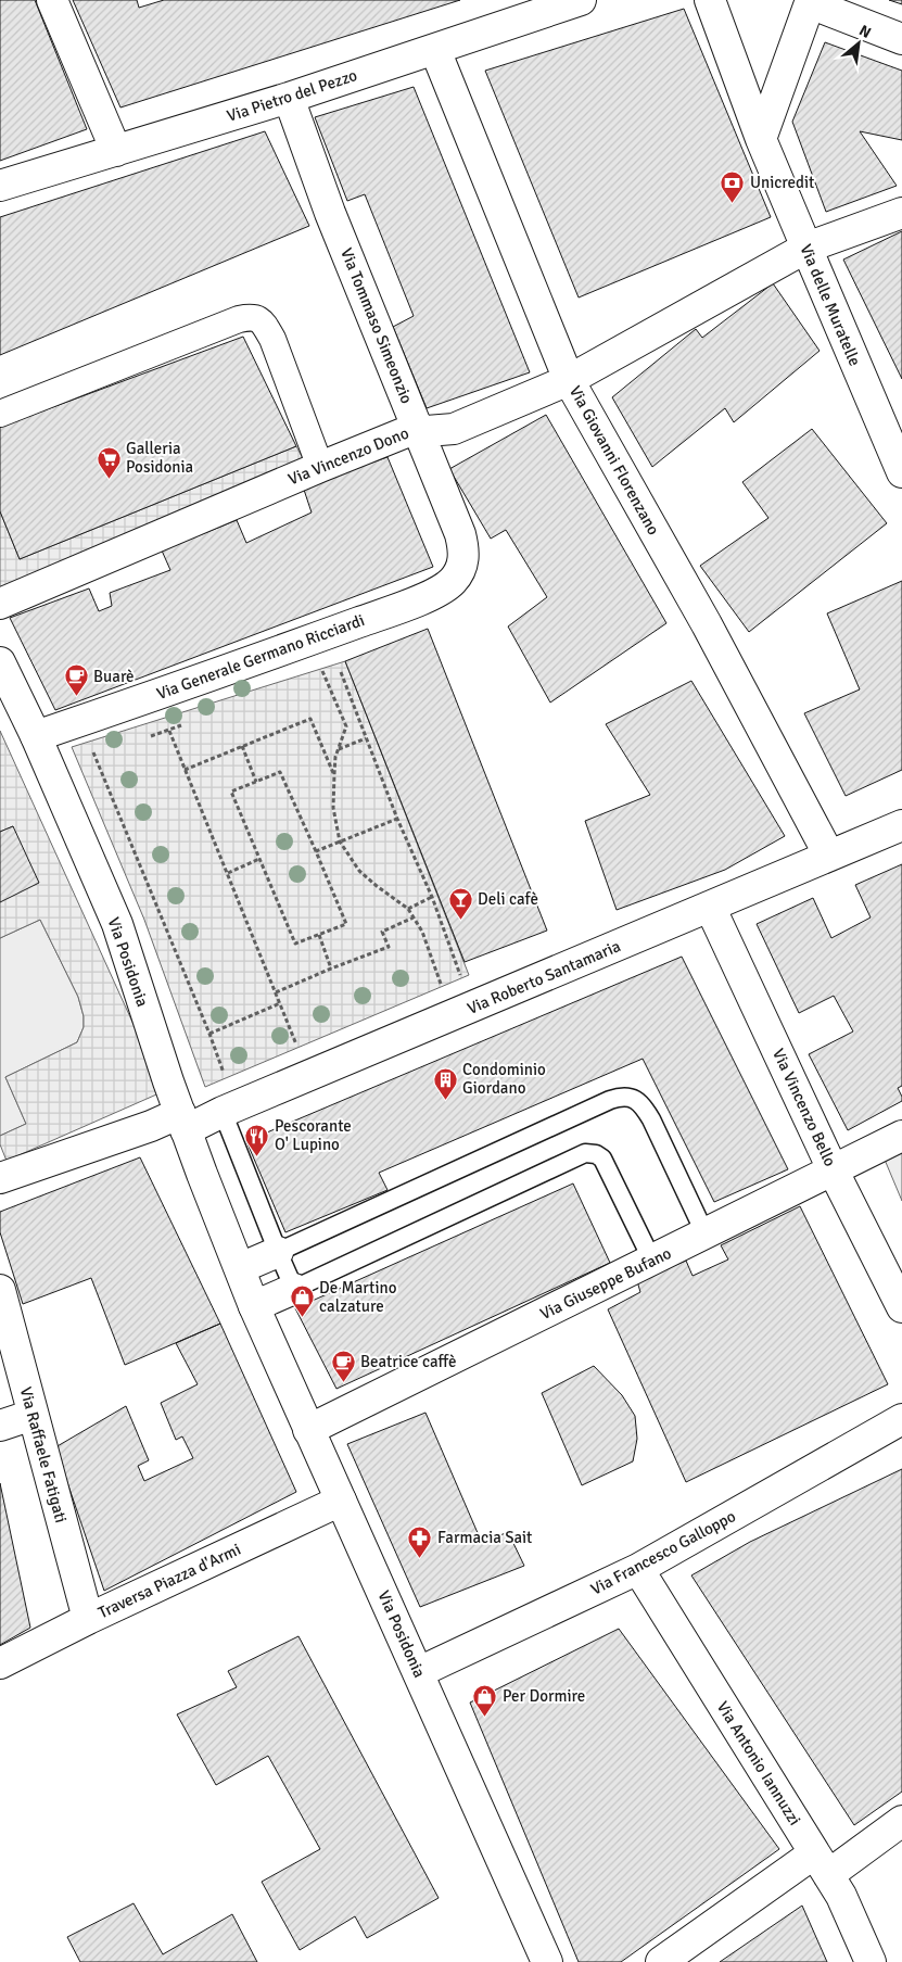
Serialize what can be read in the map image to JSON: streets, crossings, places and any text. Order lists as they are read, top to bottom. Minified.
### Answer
{"streets":{"street":["Via Pietro del Pezzo","Via delle Muratelle","Via Tommaso Simeonzio","Via Vincenzo Dono","Via Giovanni Florenzano","Via Generale Germano Ricciardi","Via Posidonia","Via Roberto Santamaria","Via Vincenzo Bello","Via Giuseppe Bufano","Via Raffaele Fatigati","Via Francesco Galloppo","Traversa Piazza d'Armi","Via Antonio Iannuzzi"]},"crossings":[["Via Pietro del Pezzo","Via Tommaso Simeonzio"],["Via Pietro del Pezzo","Via Giovanni Florenzano"],["Via delle Muratelle","Via Vincenzo Dono"],["Via Tommaso Simeonzio","Via Vincenzo Dono"],["Via Tommaso Simeonzio","Via Generale Germano Ricciardi"],["Via Vincenzo Dono","Via Giovanni Florenzano"],["Via Giovanni Florenzano","Via Roberto Santamaria"],["Via Generale Germano Ricciardi","Via Posidonia"],["Via Posidonia","Via Roberto Santamaria"],["Via Posidonia","Via Giuseppe Bufano"],["Via Posidonia","Via Francesco Galloppo"],["Via Posidonia","Traversa Piazza d'Armi"],["Via Roberto Santamaria","Via Vincenzo Bello"],["Via Vincenzo Bello","Via Giuseppe Bufano"],["Via Raffaele Fatigati","Traversa Piazza d'Armi"],["Via Francesco Galloppo","Via Antonio Iannuzzi"]],"places":{"bank":["Unicredit"],"supermarket":["Galleria Posidonia"],"cafe":["Buarè","Beatrice caffè"],"bar":["Deli cafè"],"building":["Condominio Giordano"],"restaurant":["Pescorante O' Lupino"],"shop":["De Martino calzature","Per Dormire"],"pharmacy":["Farmacia Sait"]},"north":"top right"}
